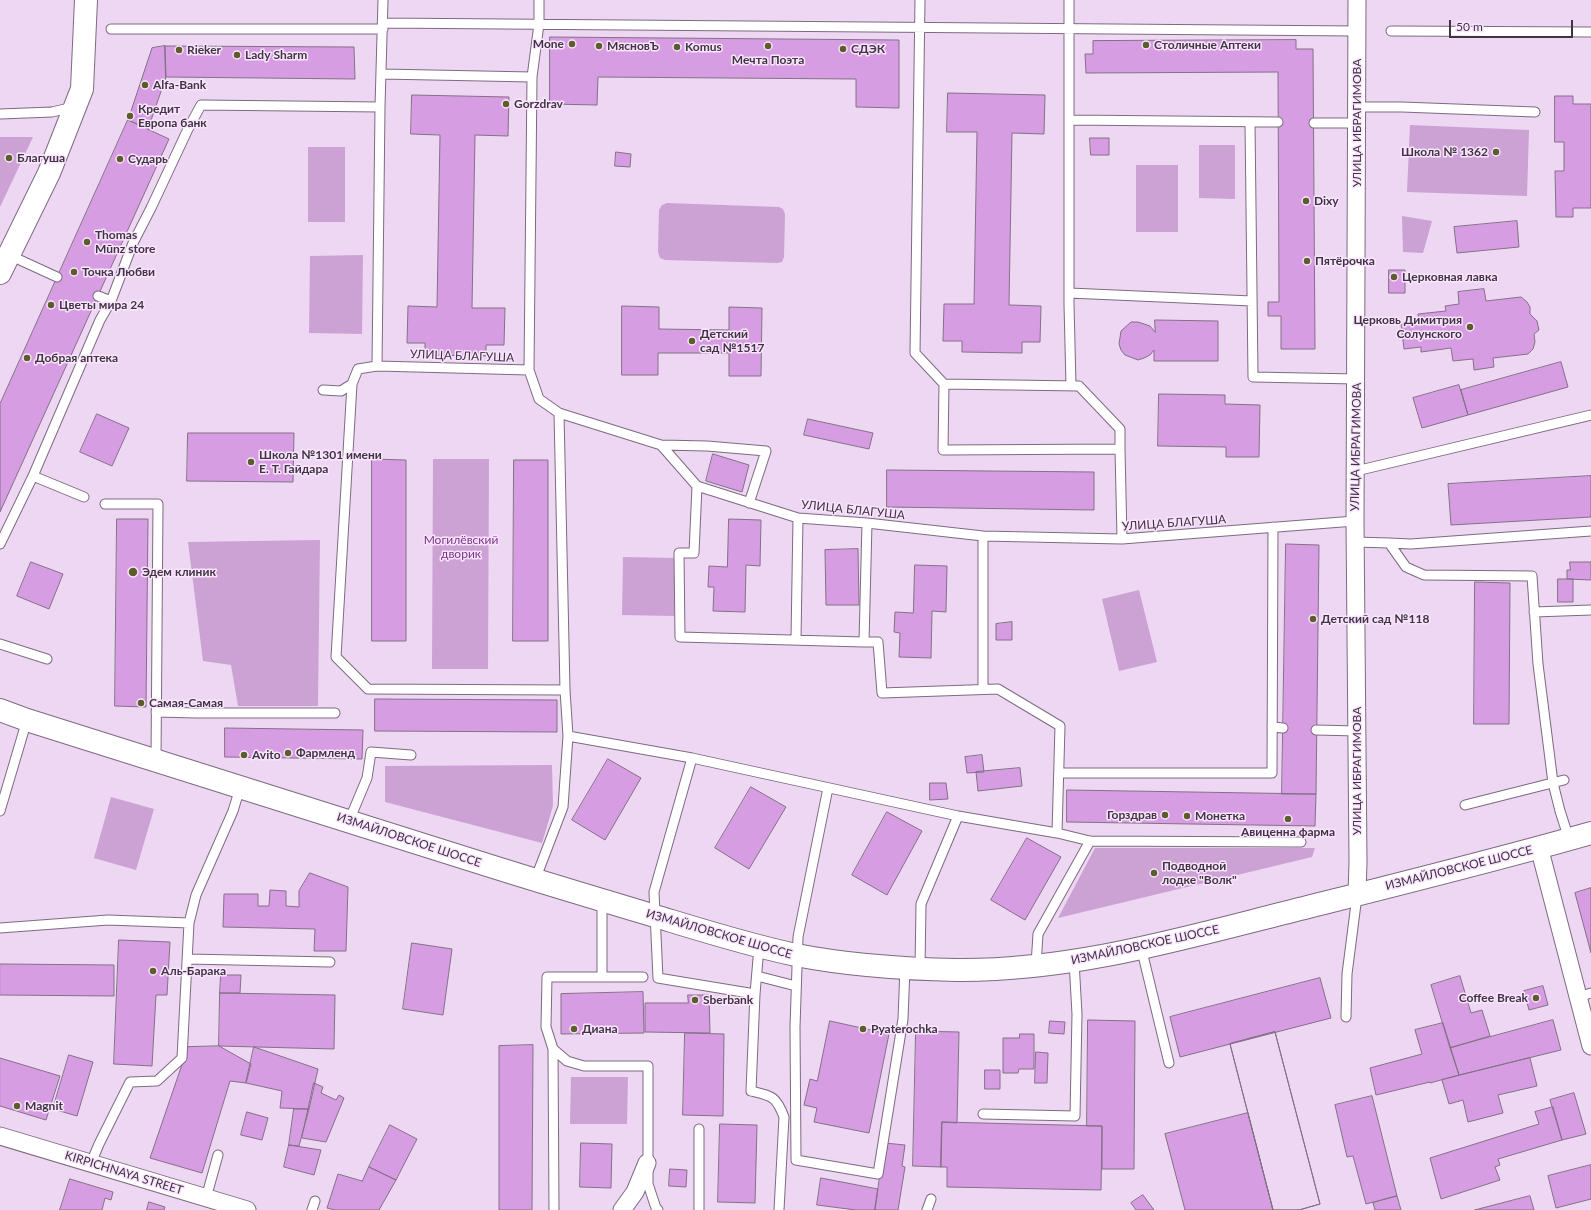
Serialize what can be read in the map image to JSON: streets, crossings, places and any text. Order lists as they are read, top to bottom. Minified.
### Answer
{"streets":{"main road":["ИЗМАЙЛОВСКОЕ ШОССЕ"],"street":["УЛИЦА ИБРАГИМОВА","KIRPICHNAYA STREET"],"lane":["УЛИЦА БЛАГУША"]},"crossings":[["УЛИЦА ИБРАГИМОВА","УЛИЦА БЛАГУША"],["УЛИЦА ИБРАГИМОВА","ИЗМАЙЛОВСКОЕ ШОССЕ"]],"parks":["Могилёвский дворик"],"places":["Mone","Столичные Аптеки","МясновЪ","Мечта Поэта","Komus","СДЭК","Rieker","Lady Sharm","Alfa-Bank","Gorzdrav","Кредит Европа банк","Школа № 1362","Благуша","Сударь","Dixy","Thomas Mūnz store","Пятёрочка","Точка Любви","Церковная лавка","Цветы мира 24","Церковь Димитрия Солунского","Детский сад №1517","Добрая аптека","Школа №1301 имени Е. Т. Гайдара","Эдем клиник","Детский сад №118","Самая-Самая","Фармленд","Avito","Горздрав","Монетка","Авиценна фарма","Подводной лодке \"Волк\"","Аль-Барака","Coffee Break","Sberbank","Диана","Pyaterochka","Magnit"],"scale_bar":"50 m"}
